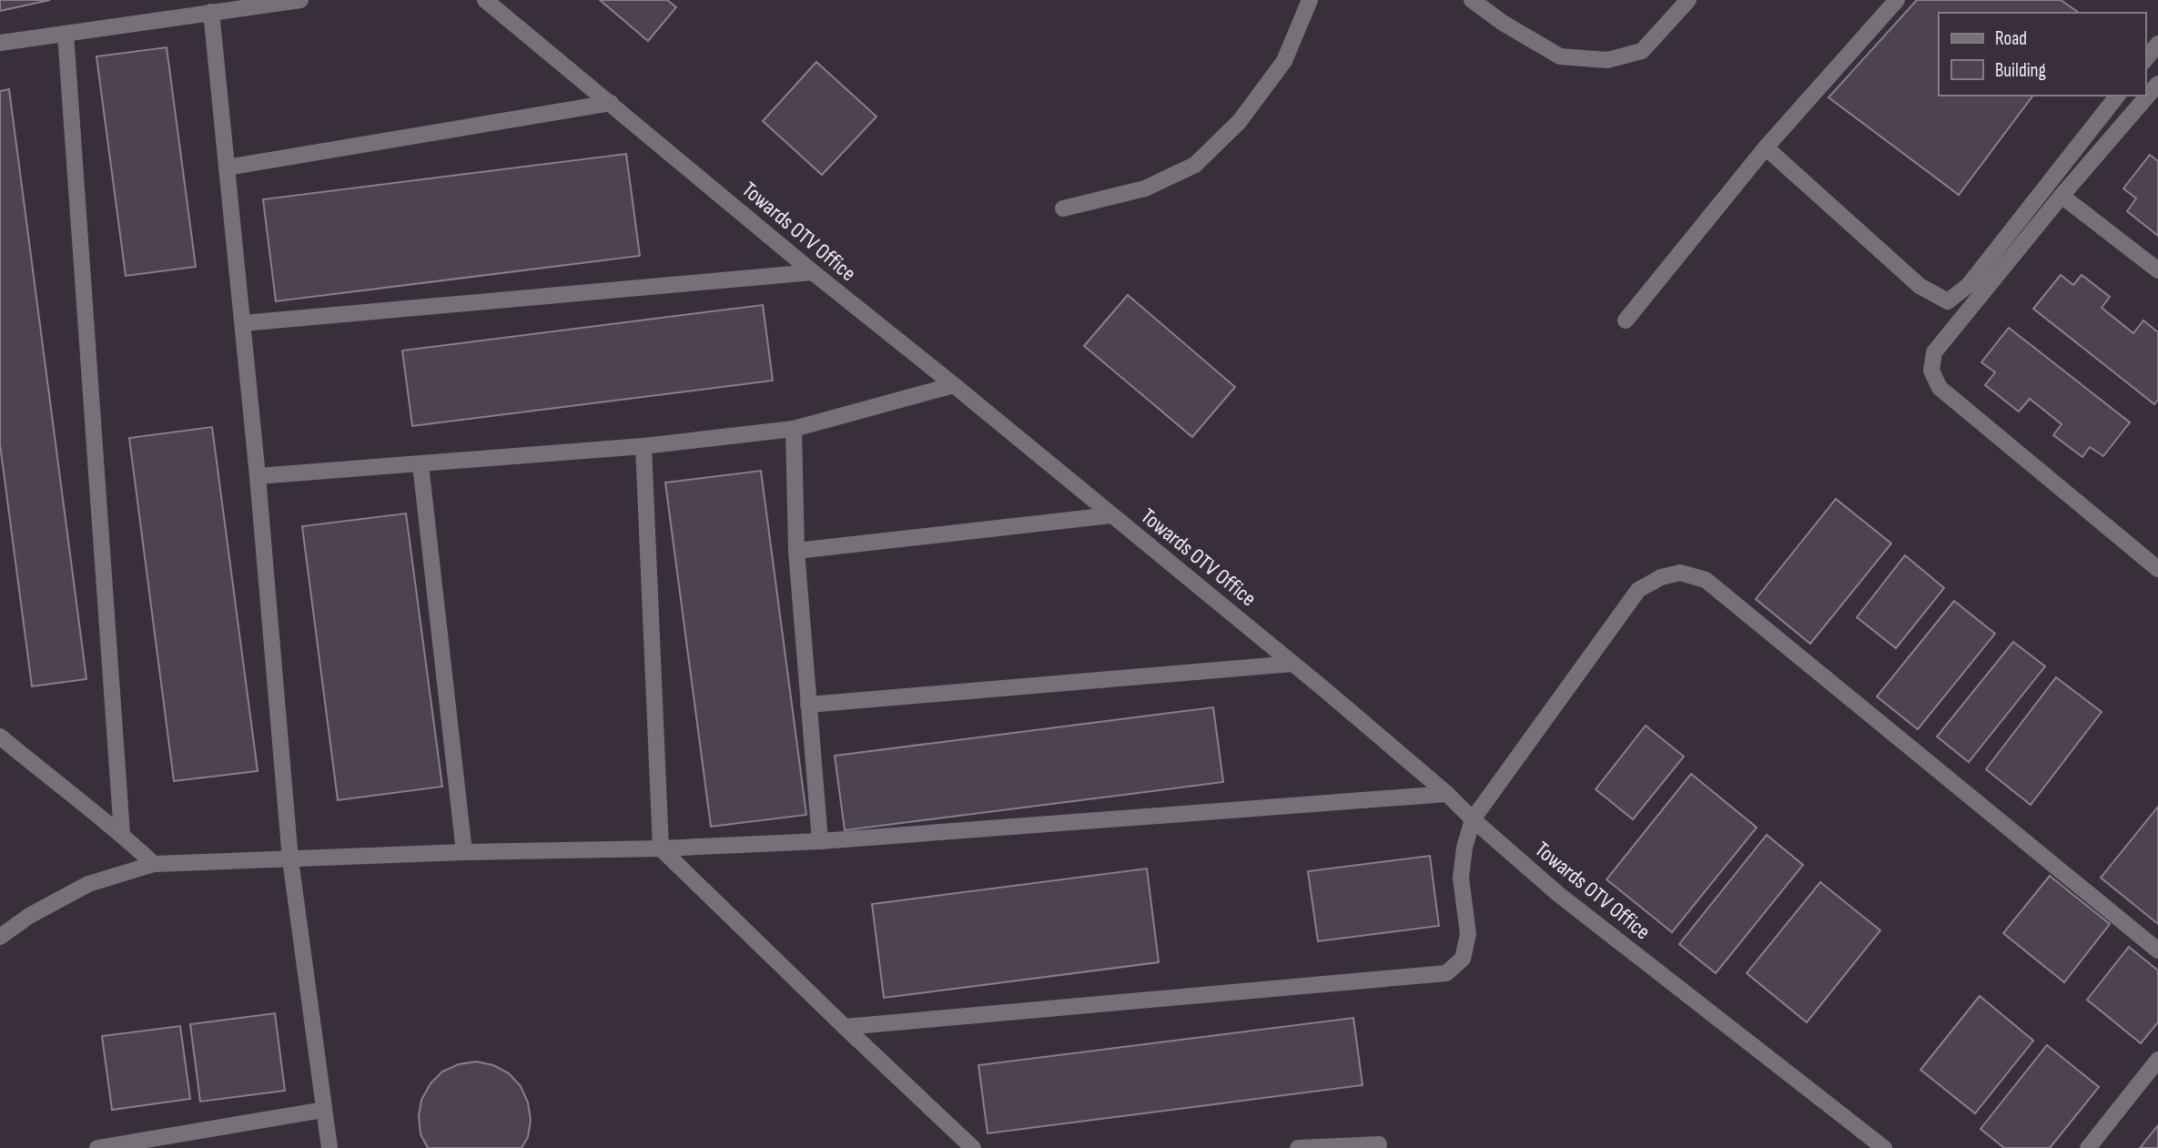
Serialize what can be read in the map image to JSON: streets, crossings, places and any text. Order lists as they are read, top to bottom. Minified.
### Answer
{"streets":{"street":["Towards OTV Office"]},"legend":["Road","Building"]}
